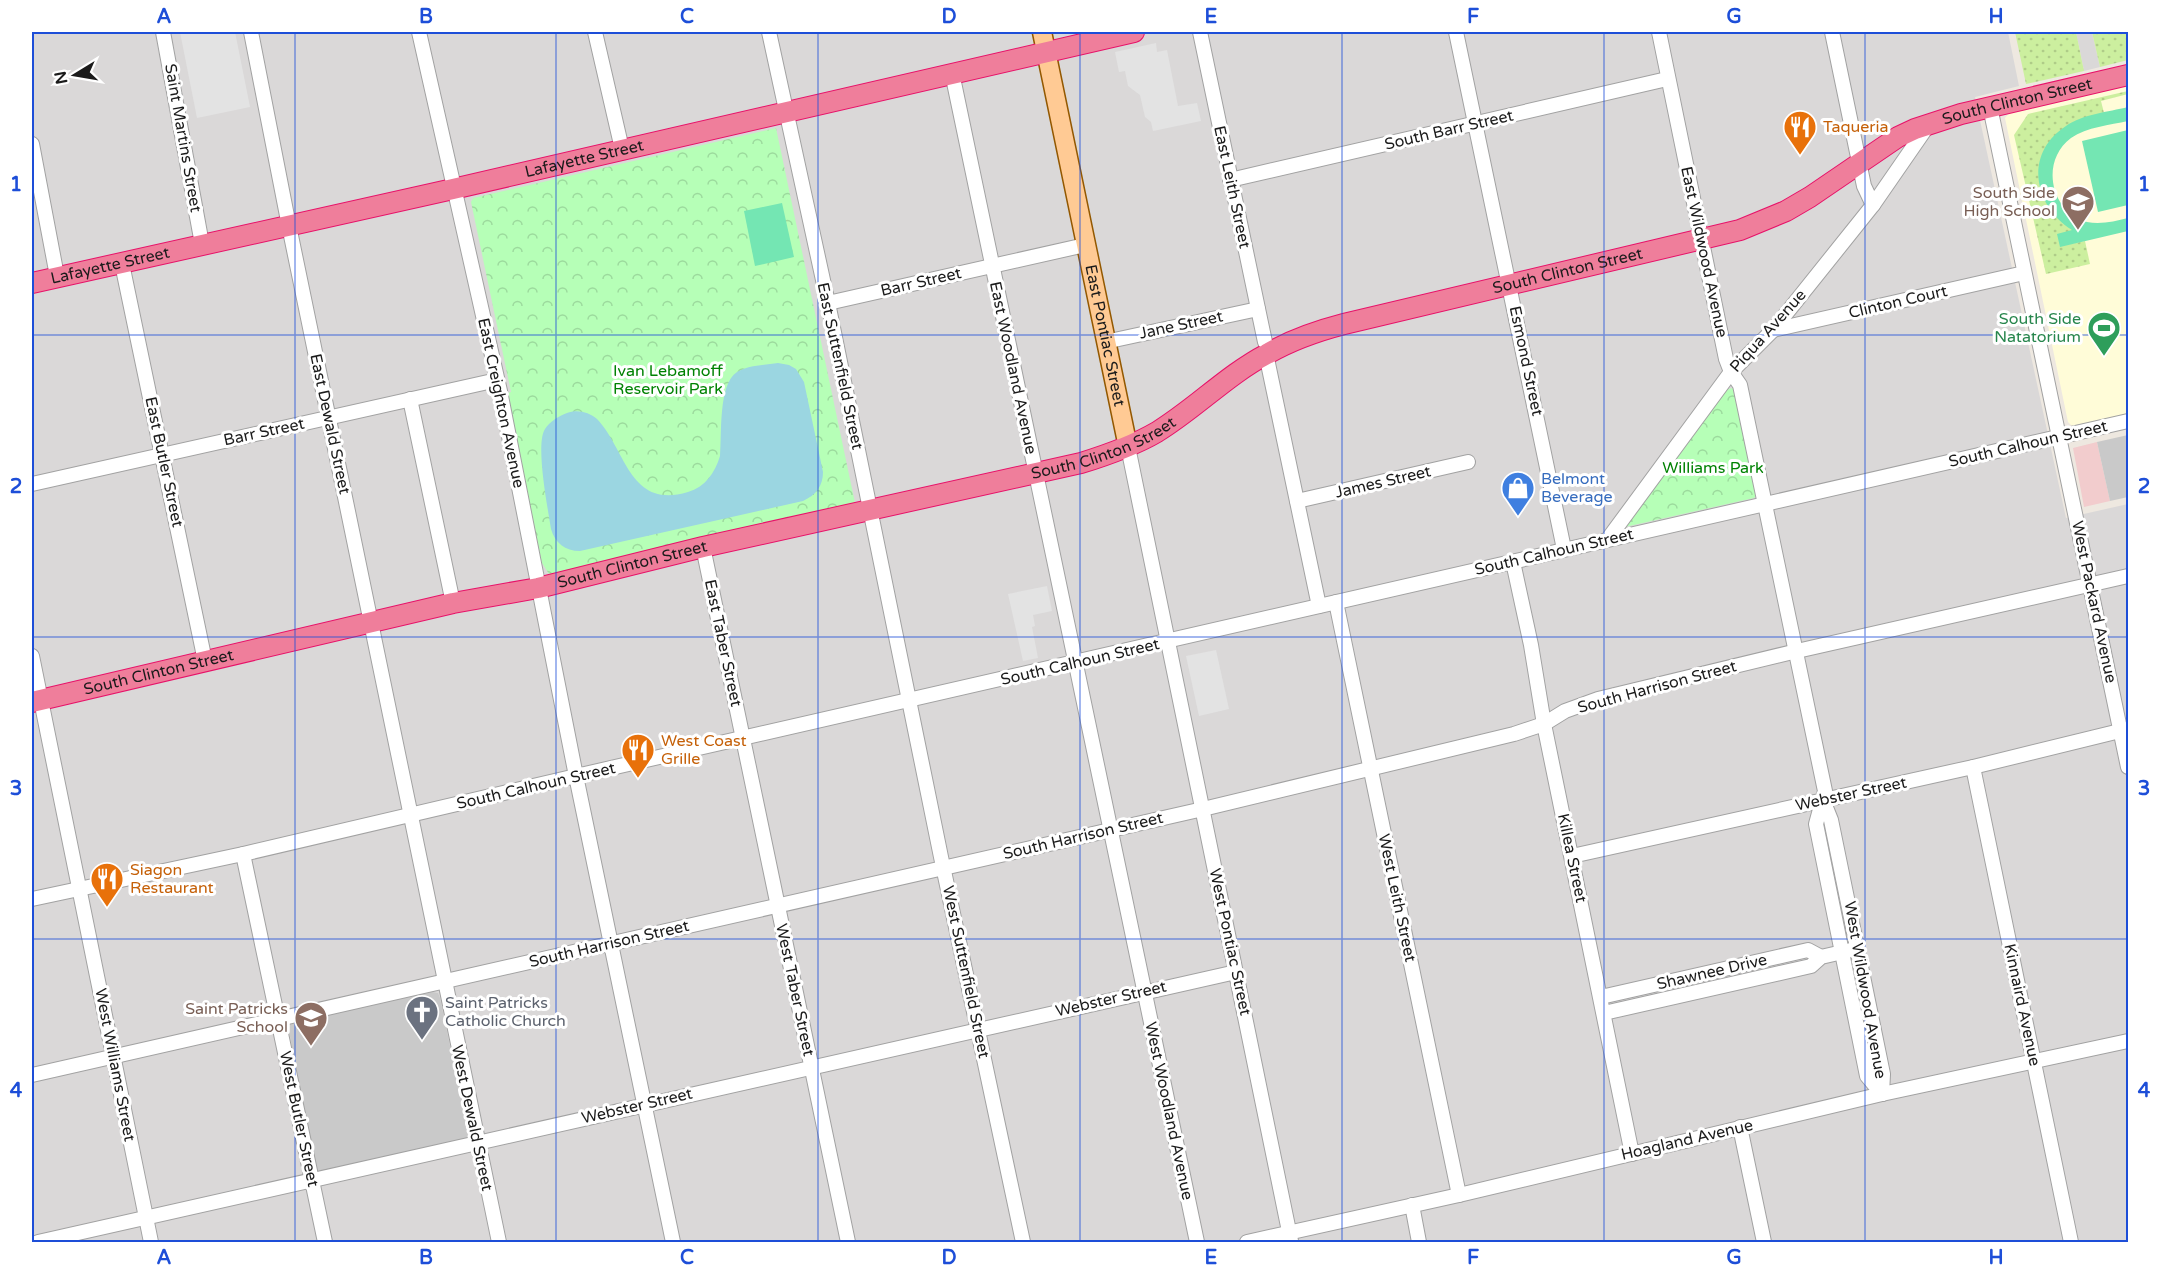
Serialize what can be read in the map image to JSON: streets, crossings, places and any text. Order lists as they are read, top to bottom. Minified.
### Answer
{"streets":{"highway":["South Clinton Street","Lafayette Street"],"main road":["East Pontiac Street"],"street":["South Barr Street","Saint Martins Street","East Leith Street","East Wildwood Avenue","Barr Street","Clinton Court","Jane Street","Piqua Avenue","Esmond Street","East Suttenfield Street","East Woodland Avenue","East Creighton Avenue","East Dewald Street","South Calhoun Street","East Butler Street","James Street","West Packard Avenue","East Taber Street","South Harrison Street","Webster Street","Killea Street","West Leith Street","West Pontiac Street","West Suttenfield Street","Shawnee Drive","West Taber Street","West Wildwood Avenue","Kinnaird Avenue","West Williams Street","West Woodland Avenue","West Dewald Street","West Butler Street","Hoagland Avenue"]},"crossings":[["South Clinton Street","East Leith Street"],["South Clinton Street","East Wildwood Avenue"],["South Clinton Street","Piqua Avenue"],["South Clinton Street","East Pontiac Street"],["South Clinton Street","Esmond Street"],["South Clinton Street","East Suttenfield Street"],["South Clinton Street","East Woodland Avenue"],["South Clinton Street","East Creighton Avenue"],["South Clinton Street","East Dewald Street"],["South Clinton Street","East Butler Street"],["South Clinton Street","West Packard Avenue"],["South Clinton Street","East Taber Street"],["South Clinton Street","West Williams Street"],["South Barr Street","East Leith Street"],["South Barr Street","East Wildwood Avenue"],["South Barr Street","Esmond Street"],["Saint Martins Street","Lafayette Street"],["Lafayette Street","East Pontiac Street"],["Lafayette Street","East Suttenfield Street"],["Lafayette Street","East Woodland Avenue"],["Lafayette Street","East Creighton Avenue"],["Lafayette Street","East Dewald Street"],["Lafayette Street","East Butler Street"],["East Leith Street","Jane Street"],["East Leith Street","South Calhoun Street"],["East Leith Street","James Street"],["East Wildwood Avenue","Piqua Avenue"],["East Wildwood Avenue","South Calhoun Street"],["East Wildwood Avenue","West Wildwood Avenue"],["Barr Street","East Pontiac Street"],["Barr Street","East Suttenfield Street"],["Barr Street","East Woodland Avenue"],["Barr Street","East Creighton Avenue"],["Barr Street","East Dewald Street"],["Barr Street","East Butler Street"],["Clinton Court","Piqua Avenue"],["Clinton Court","West Packard Avenue"],["Jane Street","East Pontiac Street"],["Piqua Avenue","South Calhoun Street"],["East Pontiac Street","South Calhoun Street"],["East Pontiac Street","West Pontiac Street"],["Esmond Street","South Calhoun Street"],["East Suttenfield Street","South Calhoun Street"],["East Suttenfield Street","West Suttenfield Street"],["East Woodland Avenue","South Calhoun Street"],["East Woodland Avenue","West Woodland Avenue"],["East Creighton Avenue","South Calhoun Street"],["East Creighton Avenue","South Harrison Street"],["East Creighton Avenue","Webster Street"],["East Dewald Street","South Calhoun Street"],["East Dewald Street","West Dewald Street"],["South Calhoun Street","West Packard Avenue"],["South Calhoun Street","East Taber Street"],["South Calhoun Street","Killea Street"],["South Calhoun Street","West Leith Street"],["South Calhoun Street","West Pontiac Street"],["South Calhoun Street","West Suttenfield Street"],["South Calhoun Street","West Taber Street"],["South Calhoun Street","West Wildwood Avenue"],["South Calhoun Street","West Williams Street"],["South Calhoun Street","West Woodland Avenue"],["South Calhoun Street","West Dewald Street"],["South Calhoun Street","West Butler Street"],["West Packard Avenue","South Harrison Street"],["West Packard Avenue","Webster Street"],["East Taber Street","West Taber Street"],["South Harrison Street","Killea Street"],["South Harrison Street","West Leith Street"],["South Harrison Street","West Pontiac Street"],["South Harrison Street","West Suttenfield Street"],["South Harrison Street","West Taber Street"],["South Harrison Street","West Wildwood Avenue"],["South Harrison Street","West Williams Street"],["South Harrison Street","West Woodland Avenue"],["South Harrison Street","West Dewald Street"],["South Harrison Street","West Butler Street"],["Webster Street","Killea Street"],["Webster Street","West Pontiac Street"],["Webster Street","West Suttenfield Street"],["Webster Street","West Taber Street"],["Webster Street","West Wildwood Avenue"],["Webster Street","Kinnaird Avenue"],["Webster Street","West Williams Street"],["Webster Street","West Woodland Avenue"],["Webster Street","West Dewald Street"],["Webster Street","West Butler Street"],["Killea Street","Shawnee Drive"],["Killea Street","Hoagland Avenue"],["West Leith Street","Hoagland Avenue"],["West Pontiac Street","Hoagland Avenue"],["Shawnee Drive","West Wildwood Avenue"],["West Wildwood Avenue","Hoagland Avenue"],["Kinnaird Avenue","Hoagland Avenue"]],"parks":["Ivan Lebamoff Reservoir Park","Williams Park"],"places":{"restaurant":["Taqueria","West Coast Grille","Siagon Restaurant"],"school or university":["South Side High School","Saint Patricks School"],"sports":["South Side Natatorium"],"shop":["Belmont Beverage"],"church":["Saint Patricks Catholic Church"]},"north":"left","grid":{"columns":["A","B","C","D","E","F","G","H"],"rows":["1","2","3","4"]}}
